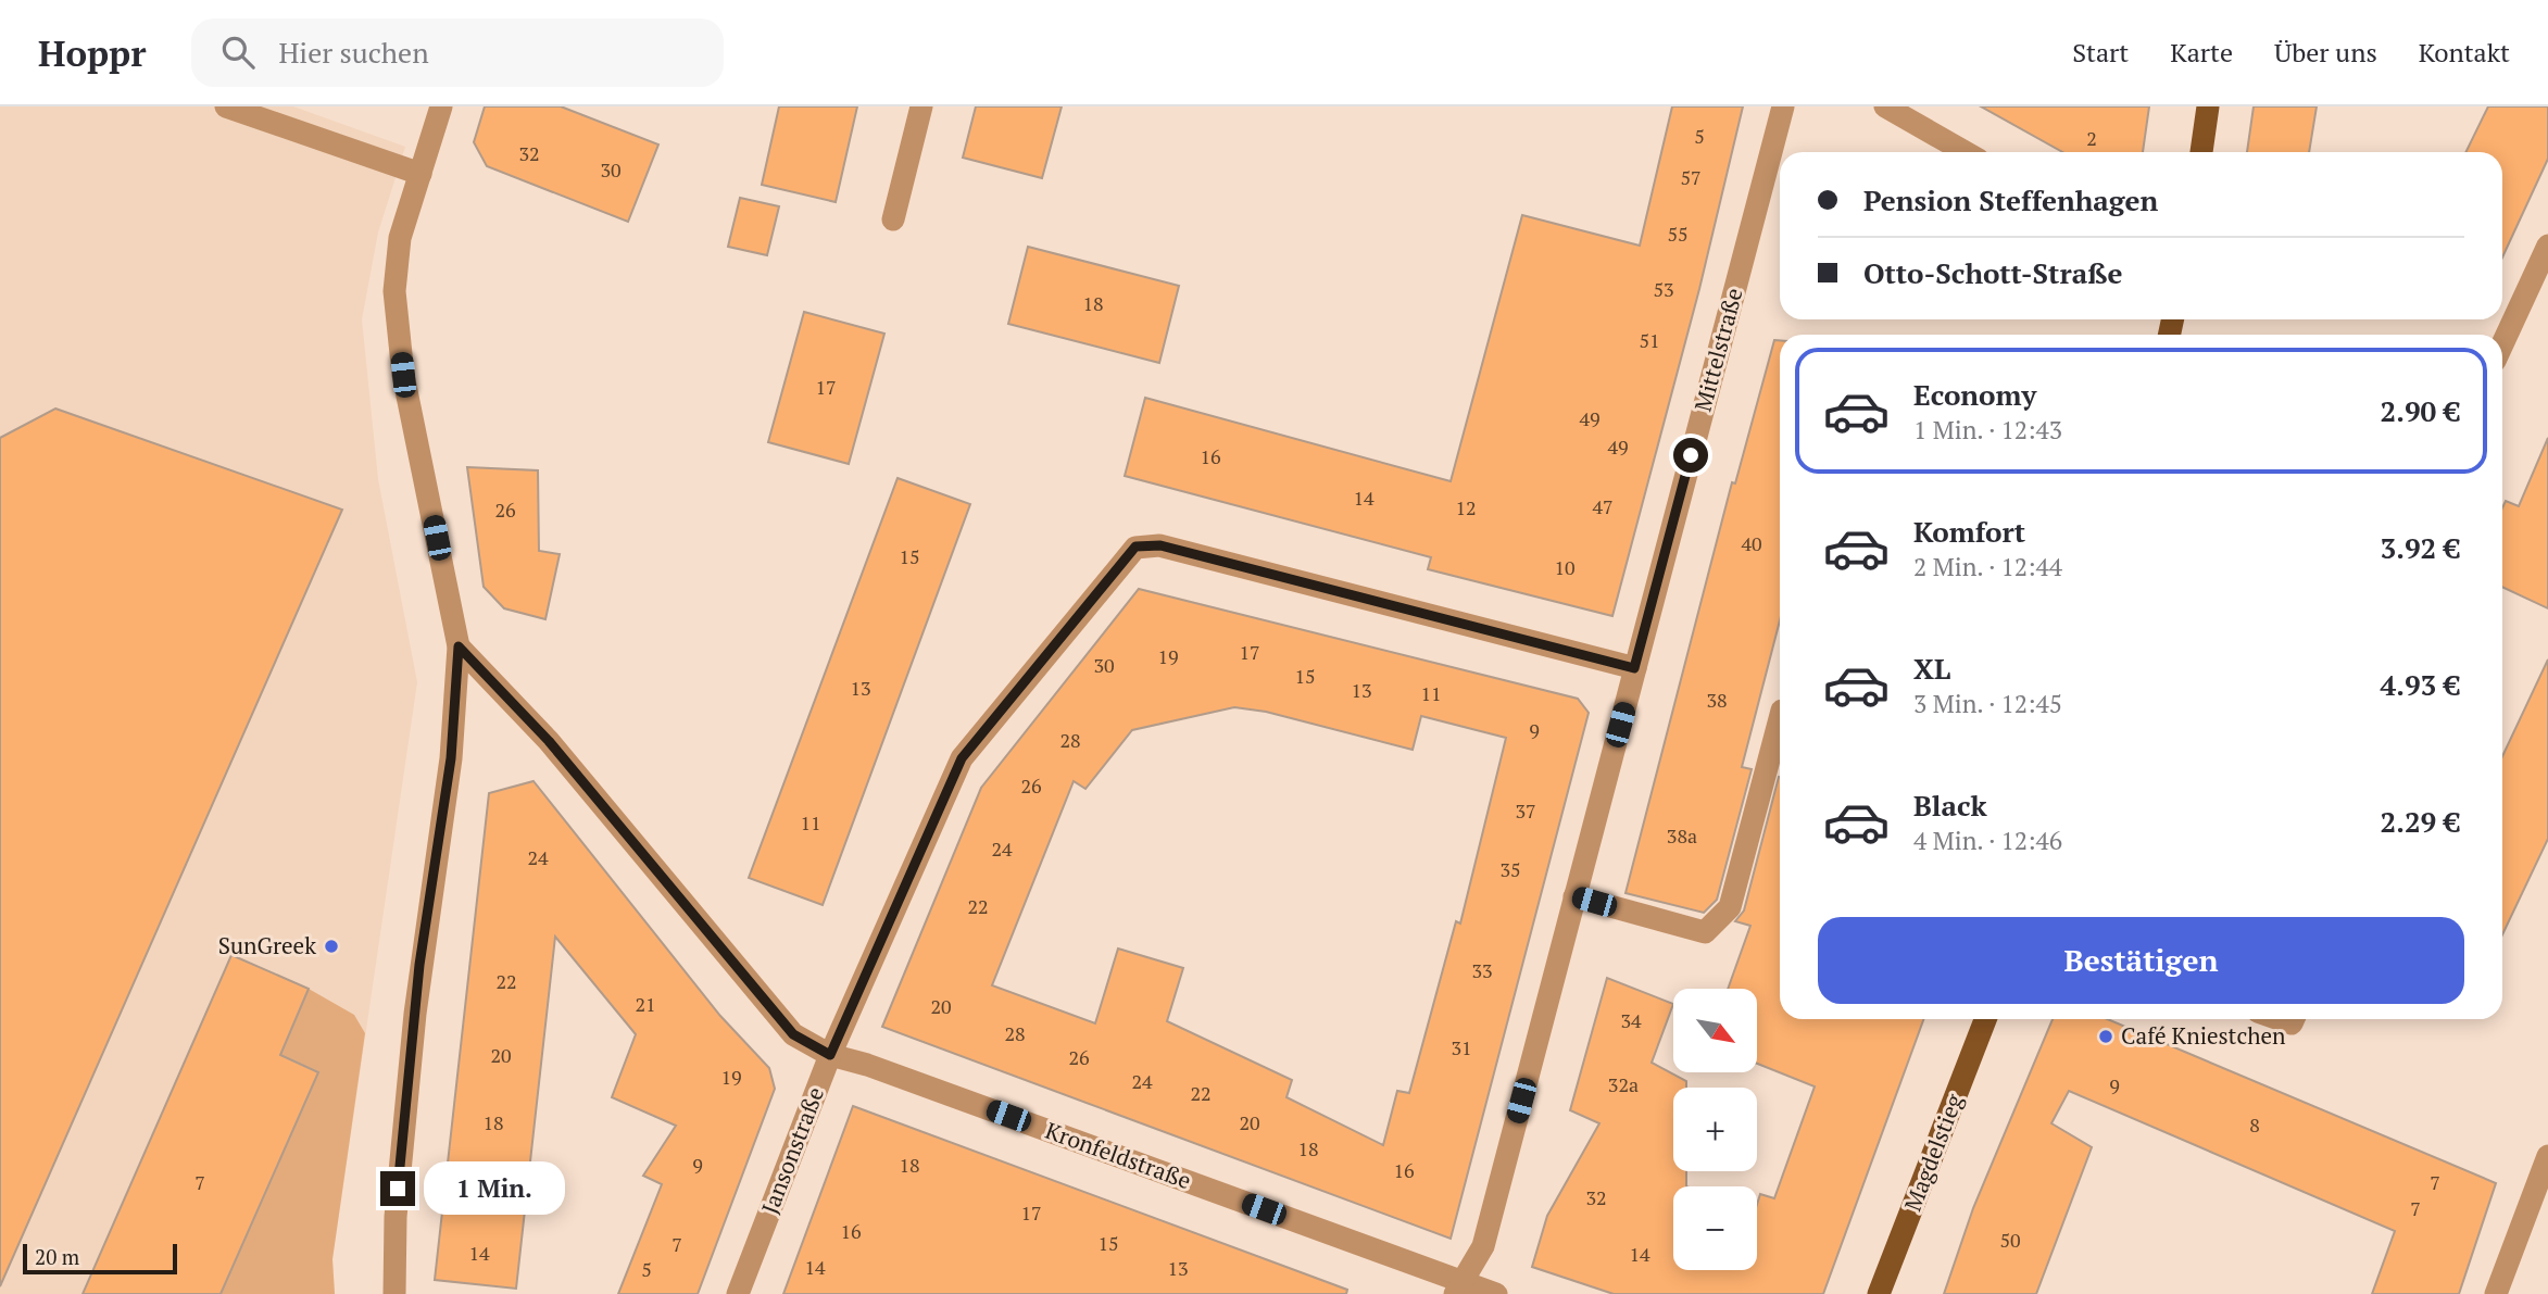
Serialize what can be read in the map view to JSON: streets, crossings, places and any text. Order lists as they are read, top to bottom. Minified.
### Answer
{"streets":{"main road":["Magdelstieg"],"street":["Mittelstraße","Jansonstraße","Kronfeldstraße"]},"crossings":[["Mittelstraße","Jansonstraße"],["Mittelstraße","Kronfeldstraße"],["Jansonstraße","Kronfeldstraße"]],"places":["SunGreek","Café Kniestchen"],"house_numbers":["5","2","32","30","57","55","53","18","51","17","49","49","16","14","47","12","26","40","15","10","17","19","30","15","13","13","11","38","9","28","26","37","11","38a","24","24","35","22","33","22","21","20","34","28","31","20","26","19","24","32a","9","22","18","20","8","18","9","18","16","7","7","32","7","17","16","50","15","7","14","14","14","13","5"],"scale_bar":"20 m","north":"bottom right","page":{"header":"Hoppr","search":"Hier suchen","nav":["Start","Karte","Über uns","Kontakt"],"banner":["Pension Steffenhagen","Otto-Schott-Straße"],"list":[{"name":"Economy","note":"1 Min. · 12:43","value":"2.90 €"},{"name":"Komfort","note":"2 Min. · 12:44","value":"3.92 €"},{"name":"XL","note":"3 Min. · 12:45","value":"4.93 €"},{"name":"Black","note":"4 Min. · 12:46","value":"2.29 €"}],"buttons":"Bestätigen","map_buttons":["+","−"],"bubble":"1 Min.","scale":"20 m"}}
